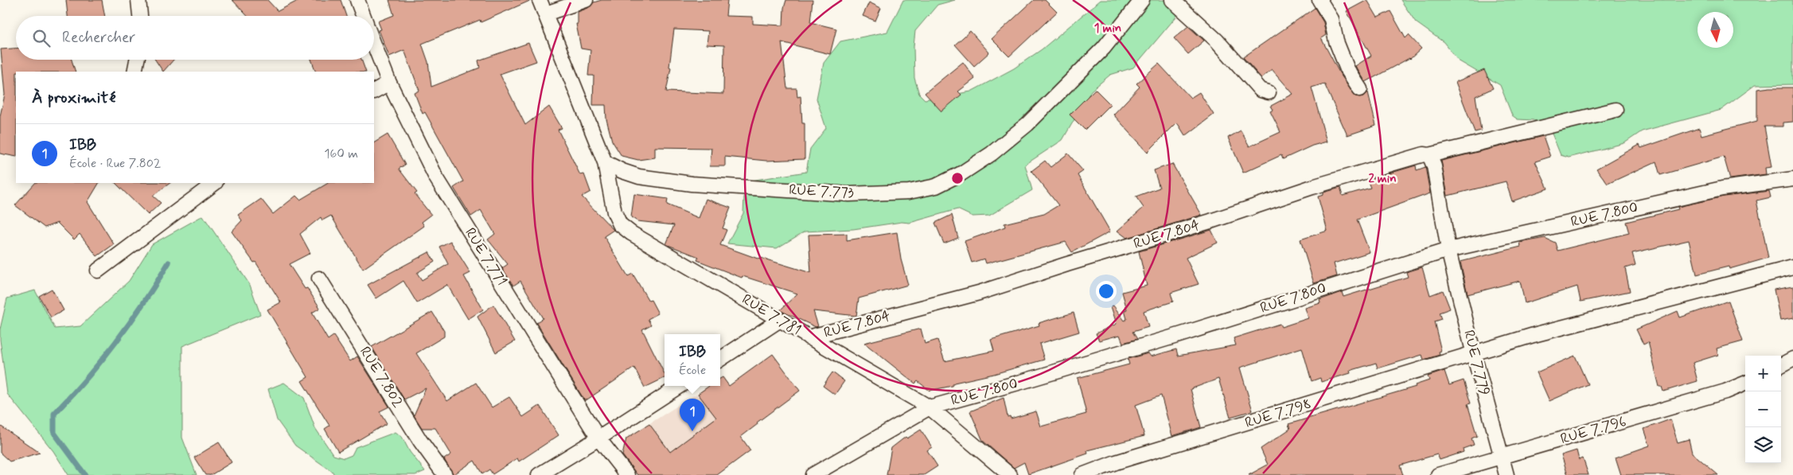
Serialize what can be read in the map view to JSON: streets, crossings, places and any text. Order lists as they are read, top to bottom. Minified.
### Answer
{"streets":{"street":["RUE 7.773","RUE 7.800","RUE 7.804","RUE 7.771","RUE 7.781","RUE 7.779","RUE 7.802","RUE 7.798","RUE 7.796"]},"crossings":[["RUE 7.773","RUE 7.781"],["RUE 7.800","RUE 7.781"],["RUE 7.800","RUE 7.779"],["RUE 7.804","RUE 7.781"],["RUE 7.779","RUE 7.798"],["RUE 7.779","RUE 7.796"]],"north":"bottom","page":{"search":"Rechercher","heading":"À proximité","list":[{"mark":"1","name":"IBB","note":"École · Rue 7.802","value":"160 m"}],"popup":["IBB","École"],"map_buttons":["+","−"],"pins":"1"},"rings":["1 min","2 min"]}
